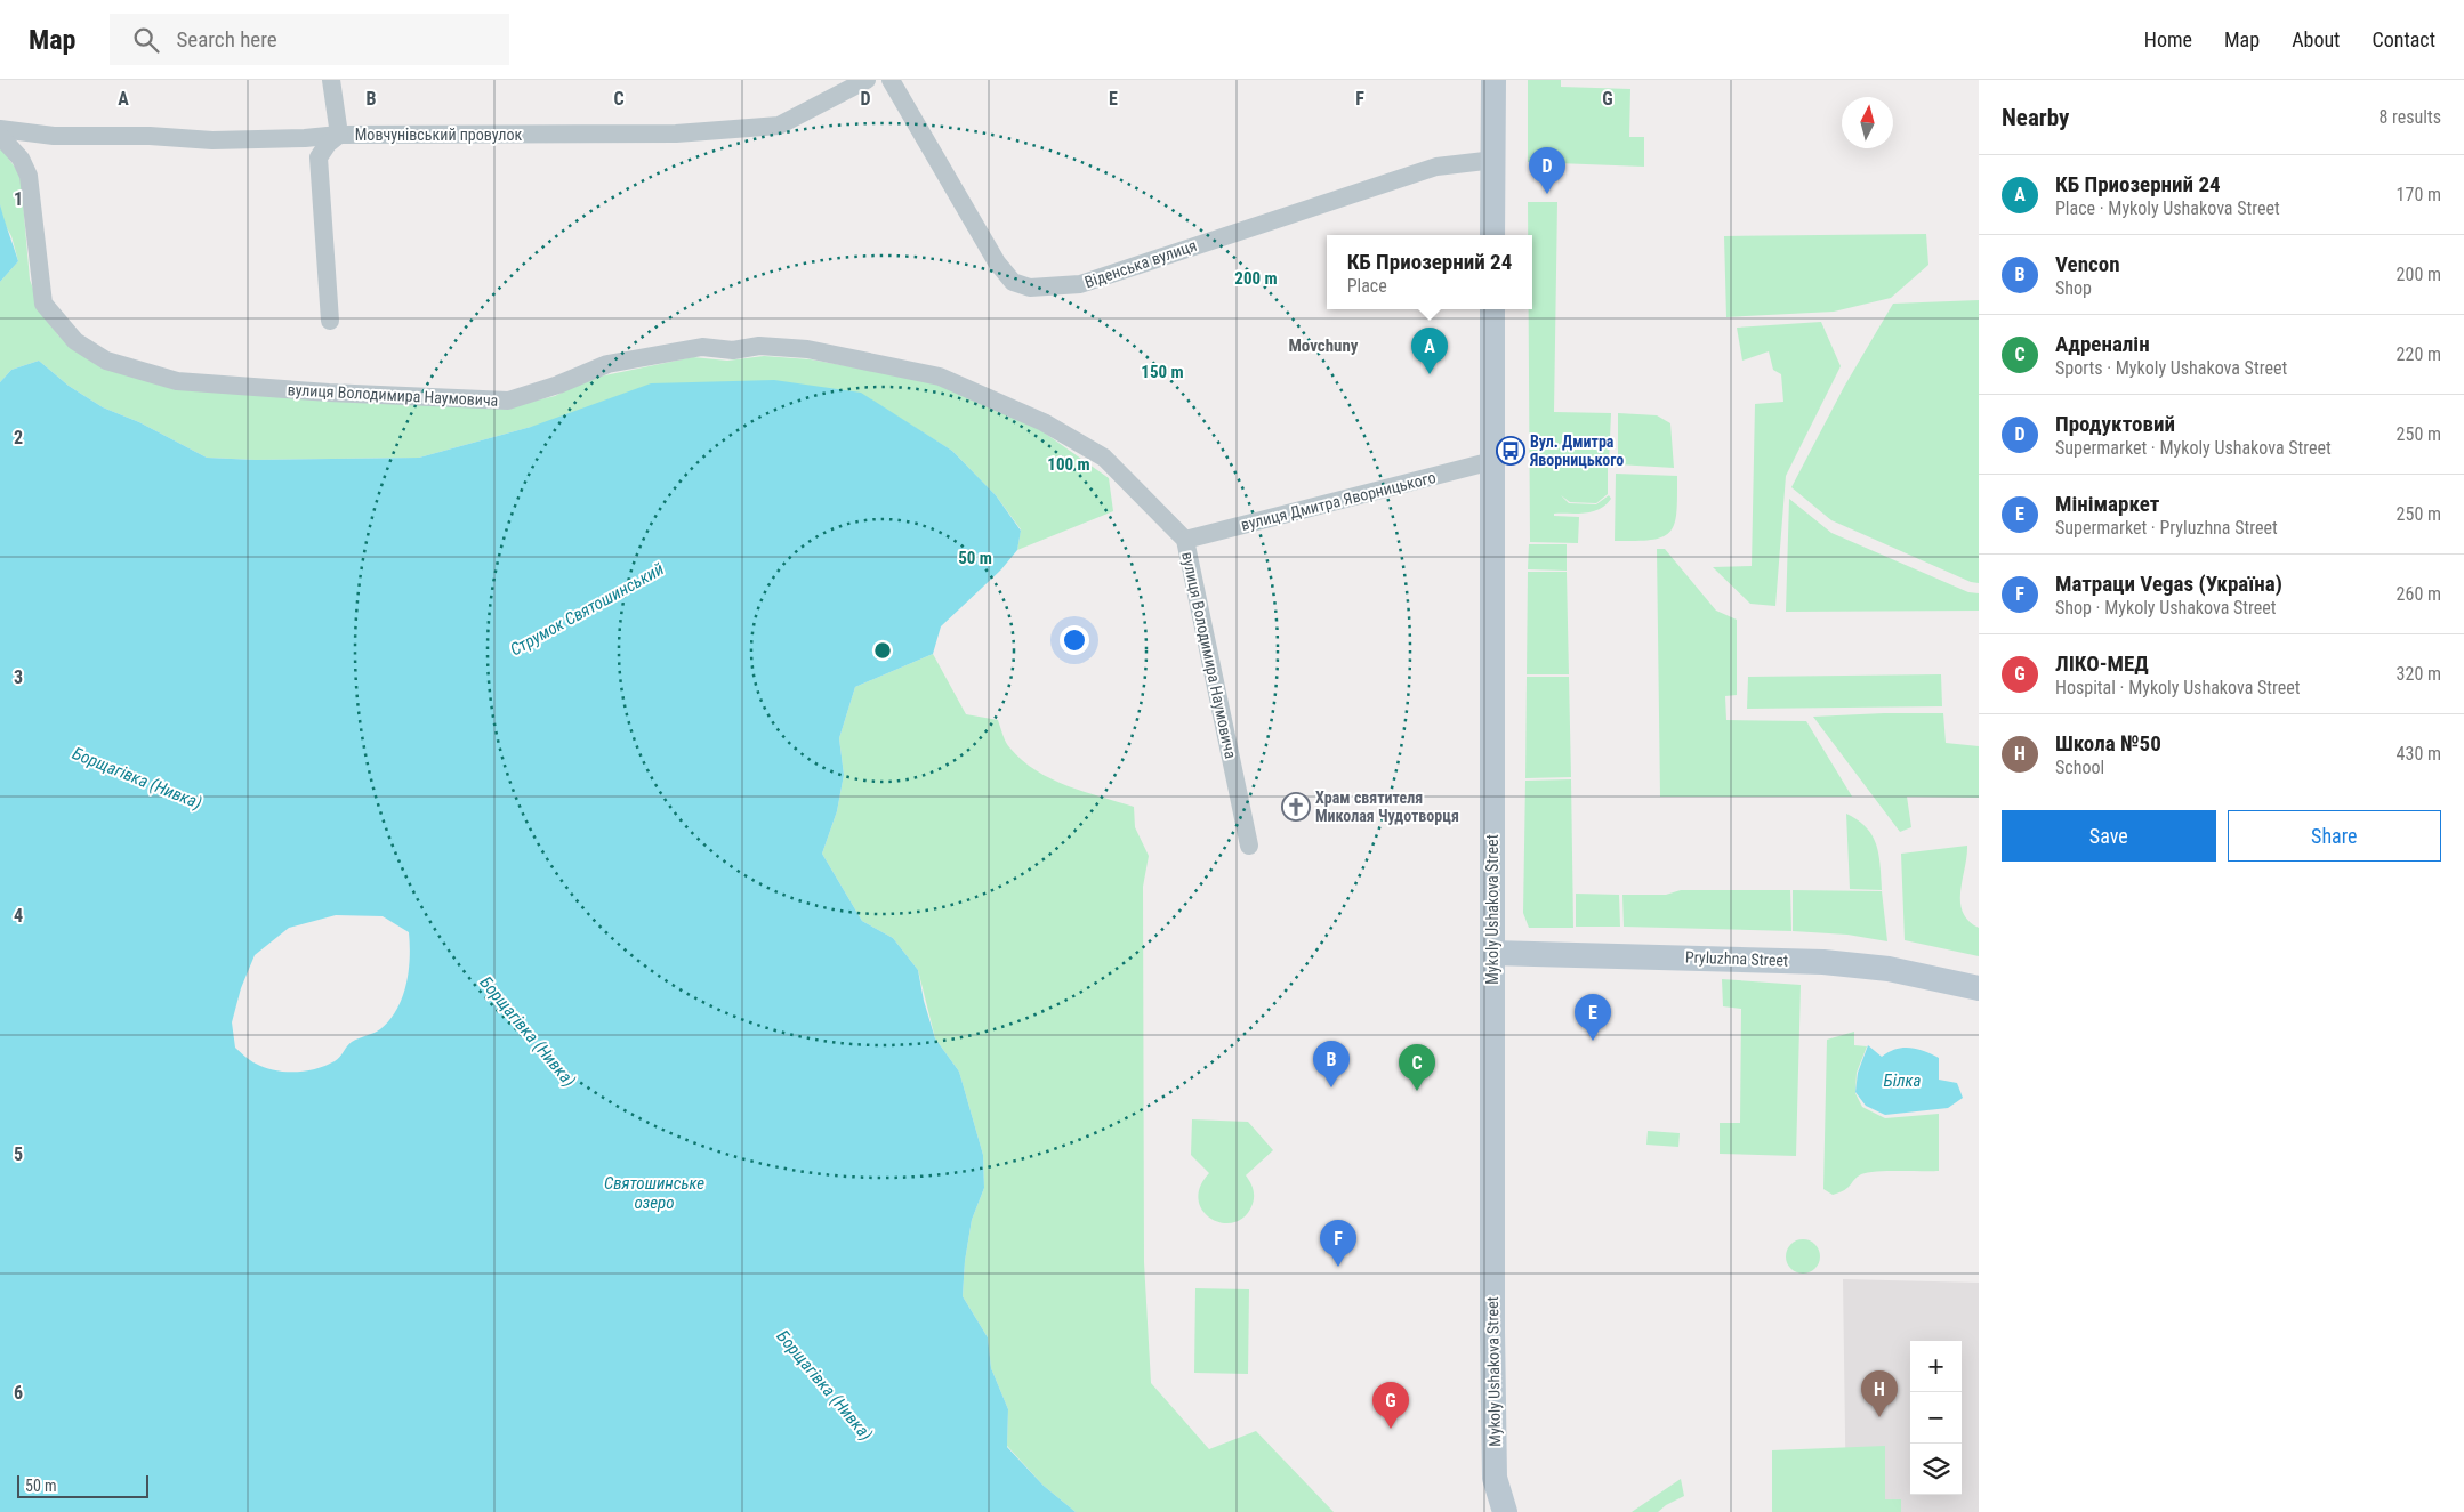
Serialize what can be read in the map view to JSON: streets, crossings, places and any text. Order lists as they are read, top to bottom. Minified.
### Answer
{"streets":{"street":["Мовчунівський провулок","Віденська вулиця","вулиця Володимира Наумовича","вулиця Дмитра Яворницького","Mykoly Ushakova Street","Pryluzhna Street"]},"crossings":[["вулиця Володимира Наумовича","вулиця Дмитра Яворницького"],["вулиця Дмитра Яворницького","Mykoly Ushakova Street"],["Mykoly Ushakova Street","Pryluzhna Street"]],"districts":["Movchuny"],"water":["Струмок Святошинський","Борщагівка (Нивка)","Білка","Святошинське озеро"],"places":{"bus stop":["Вул. Дмитра Яворницького"],"church":["Храм святителя Миколая Чудотворця"]},"scale_bar":"50 m","north":"top","page":{"header":"Map","search":"Search here","nav":["Home","Map","About","Contact"],"heading":["Nearby","8 results"],"pins":["D","A","E","B","C","F","H","G"],"list":[{"mark":"A","name":"КБ Приозерний 24","note":"Place · Mykoly Ushakova Street","value":"170 m"},{"mark":"B","name":"Vencon","note":"Shop","value":"200 m"},{"mark":"C","name":"Адреналін","note":"Sports · Mykoly Ushakova Street","value":"220 m"},{"mark":"D","name":"Продуктовий","note":"Supermarket · Mykoly Ushakova Street","value":"250 m"},{"mark":"E","name":"Мінімаркет","note":"Supermarket · Pryluzhna Street","value":"250 m"},{"mark":"F","name":"Матраци Vegas (Україна)","note":"Shop · Mykoly Ushakova Street","value":"260 m"},{"mark":"G","name":"ЛІКО-МЕД","note":"Hospital · Mykoly Ushakova Street","value":"320 m"},{"mark":"H","name":"Школа №50","note":"School","value":"430 m"}],"popup":["КБ Приозерний 24","Place"],"buttons":["Save","Share"],"map_buttons":["+","−"],"scale":"50 m"},"grid":{"columns":["A","B","C","D","E","F","G"],"rows":["1","2","3","4","5","6"]},"rings":["200 m","150 m","100 m","50 m"]}
